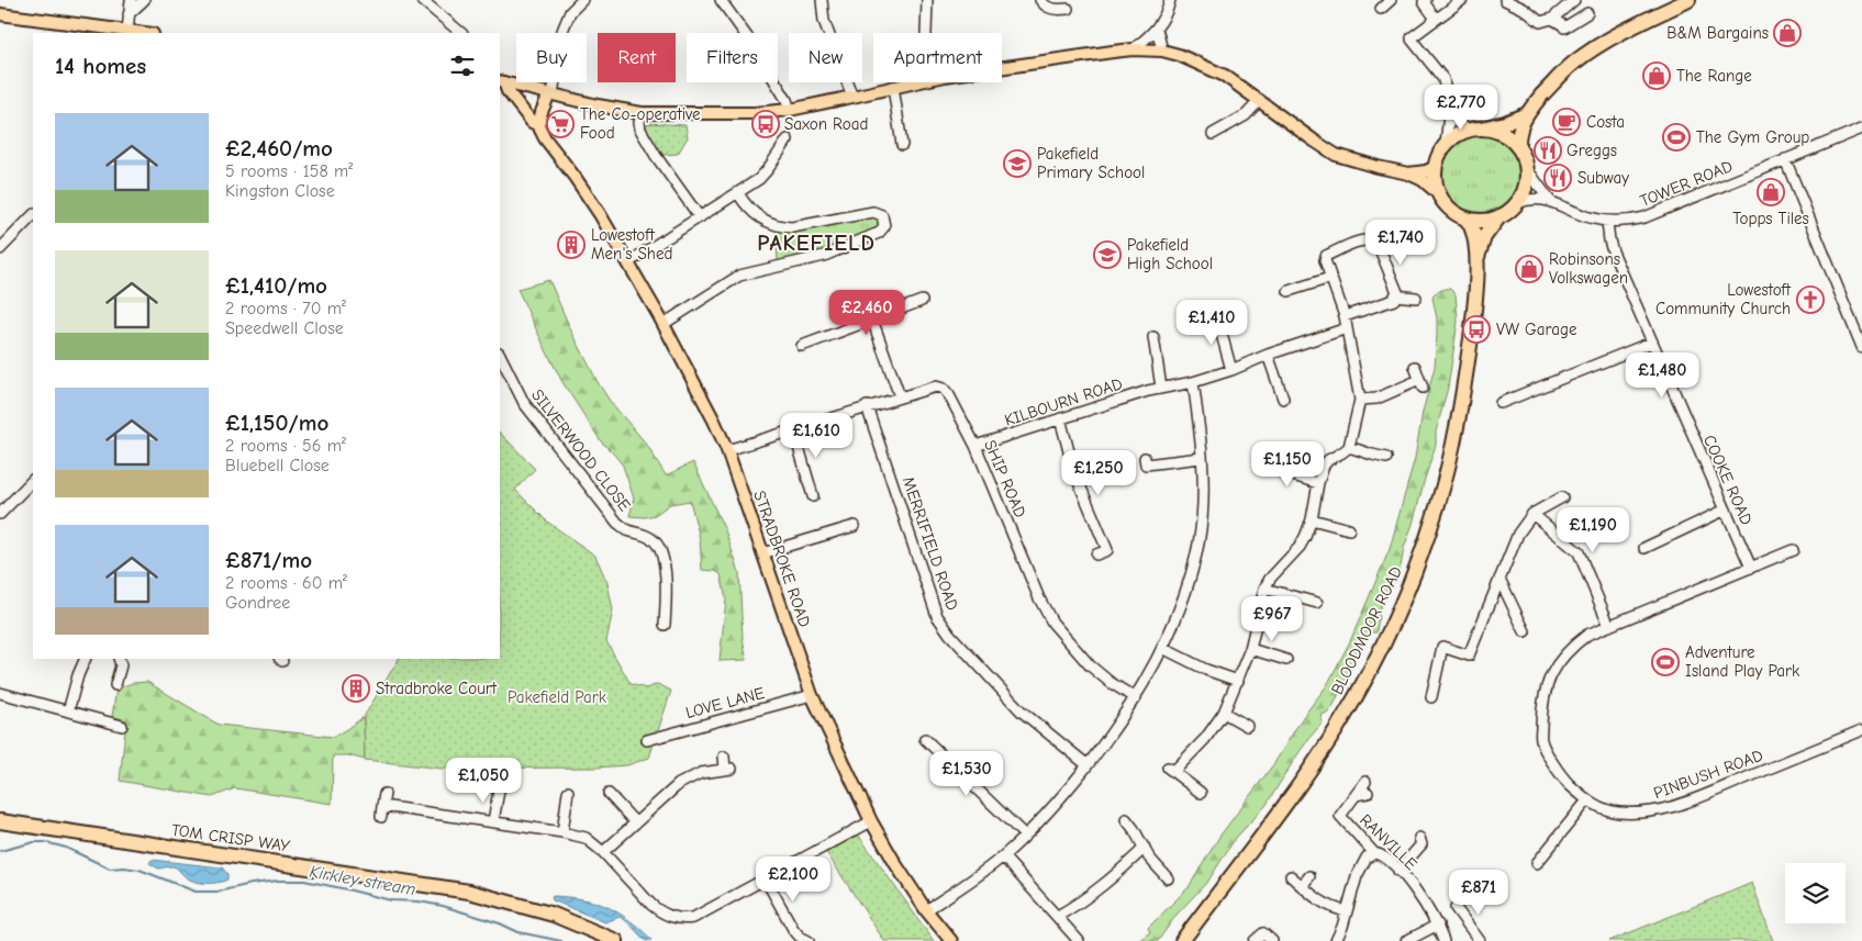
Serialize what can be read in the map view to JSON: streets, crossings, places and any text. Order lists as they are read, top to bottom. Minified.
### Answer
{"streets":{"highway":["BLOODMOOR ROAD","TOM CRISP WAY"],"main road":["STRADBROKE ROAD"],"street":["TOWER ROAD","KILBOURN ROAD","SILVERWOOD CLOSE","SHIP ROAD","COOKE ROAD","MERRIFIELD ROAD","LOVE LANE","PINBUSH ROAD","RANVILLE"]},"crossings":[["TOWER ROAD","COOKE ROAD"],["TOWER ROAD","BLOODMOOR ROAD"],["KILBOURN ROAD","SHIP ROAD"],["SHIP ROAD","MERRIFIELD ROAD"],["SHIP ROAD","STRADBROKE ROAD"],["COOKE ROAD","PINBUSH ROAD"],["STRADBROKE ROAD","LOVE LANE"]],"districts":["PAKEFIELD"],"water":["Kirkley stream"],"parks":["Pakefield Park"],"places":{"shop":["B&M Bargains","The Range","Topps Tiles","Robinsons Volkswagen"],"cafe":["Costa"],"supermarket":["The Co-operative Food"],"bus stop":["Saxon Road","VW Garage"],"sports":["The Gym Group","Adventure Island Play Park"],"restaurant":["Greggs","Subway"],"school or university":["Pakefield Primary School","Pakefield High School"],"building":["Lowestoft Men's Shed","Stradbroke Court"],"church":["Lowestoft Community Church"]},"page":{"chip":["Buy","Rent","Filters","New","Apartment"],"heading":"14 homes","price":["£2,770","£1,740","£2,460","£1,410","£1,480","£1,610","£1,150","£1,250","£1,190","£967","£1,530","£1,050","£2,100","£871"],"list":[{"name":"£2,460/mo","note":"5 rooms · 158 m² · Kingston Close"},{"name":"£1,410/mo","note":"2 rooms · 70 m² · Speedwell Close"},{"name":"£1,150/mo","note":"2 rooms · 56 m² · Bluebell Close"},{"name":"£871/mo","note":"2 rooms · 60 m² · Gondree"}]}}
